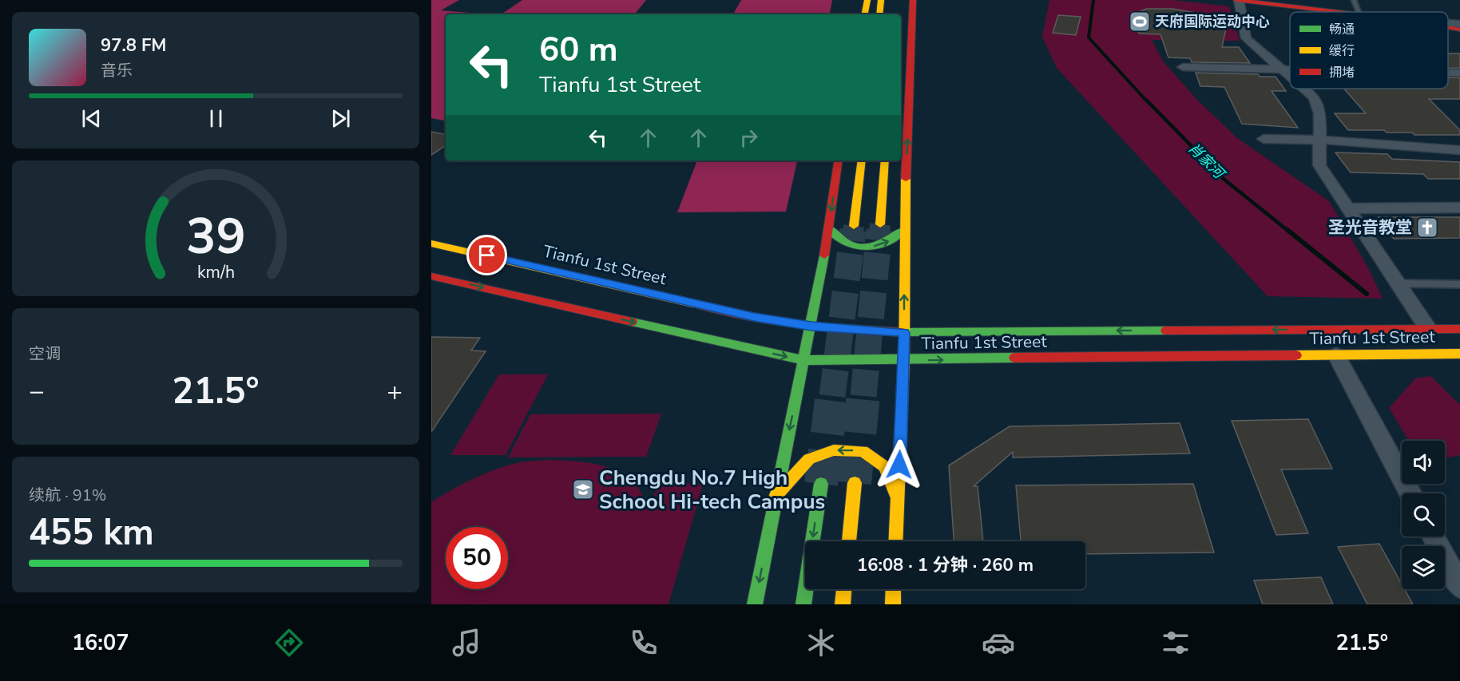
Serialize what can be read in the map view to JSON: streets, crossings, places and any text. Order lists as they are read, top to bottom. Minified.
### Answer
{"streets":{"main road":["Tianfu 1st Street"]},"water":["肖家河"],"places":{"sports":["天府国际运动中心"],"church":["圣光音教堂"],"school or university":["Chengdu No.7 High School Hi-tech Campus"]},"legend":["畅通","缓行","拥堵"],"page":{"turn":["60 m","Tianfu 1st Street"],"song":["97.8 FM","音乐"],"tile":["空调",["续航 · 91%","455 km"]],"heat":["−","21.5°","+"],"limit":"50","trip":"16:08 · 1 分钟 · 260 m","tabs":["16:07","21.5°"],"gauge":["39","km/h"]}}
